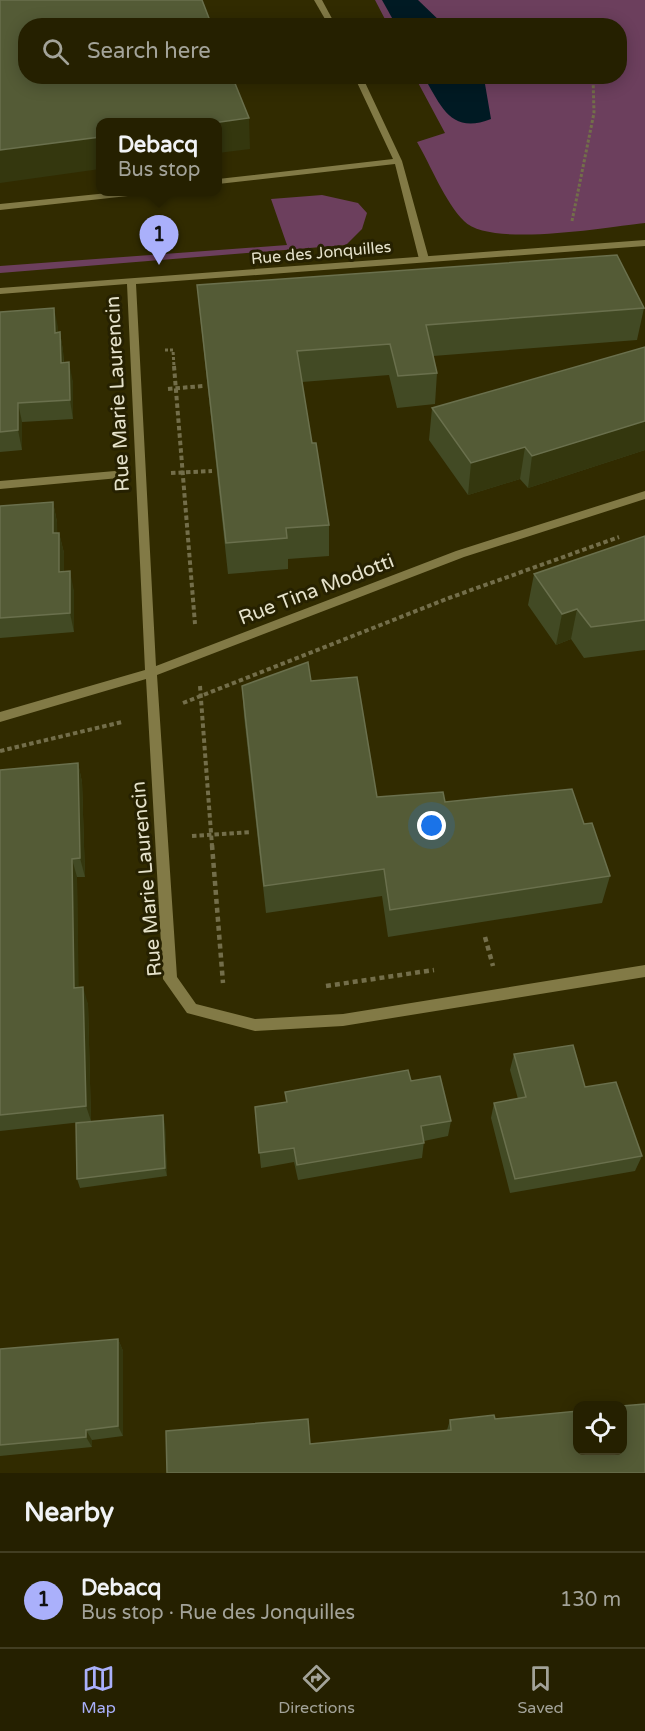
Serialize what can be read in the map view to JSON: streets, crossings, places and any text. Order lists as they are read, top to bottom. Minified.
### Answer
{"streets":{"street":["Rue des Jonquilles","Rue Marie Laurencin","Rue Tina Modotti"]},"crossings":[["Rue des Jonquilles","Rue Marie Laurencin"],["Rue Marie Laurencin","Rue Tina Modotti"]],"page":{"search":"Search here","popup":["Debacq","Bus stop"],"pins":"1","heading":"Nearby","list":[{"mark":"1","name":"Debacq","note":"Bus stop · Rue des Jonquilles","value":"130 m"}],"nav":["Map","Directions","Saved"]}}
